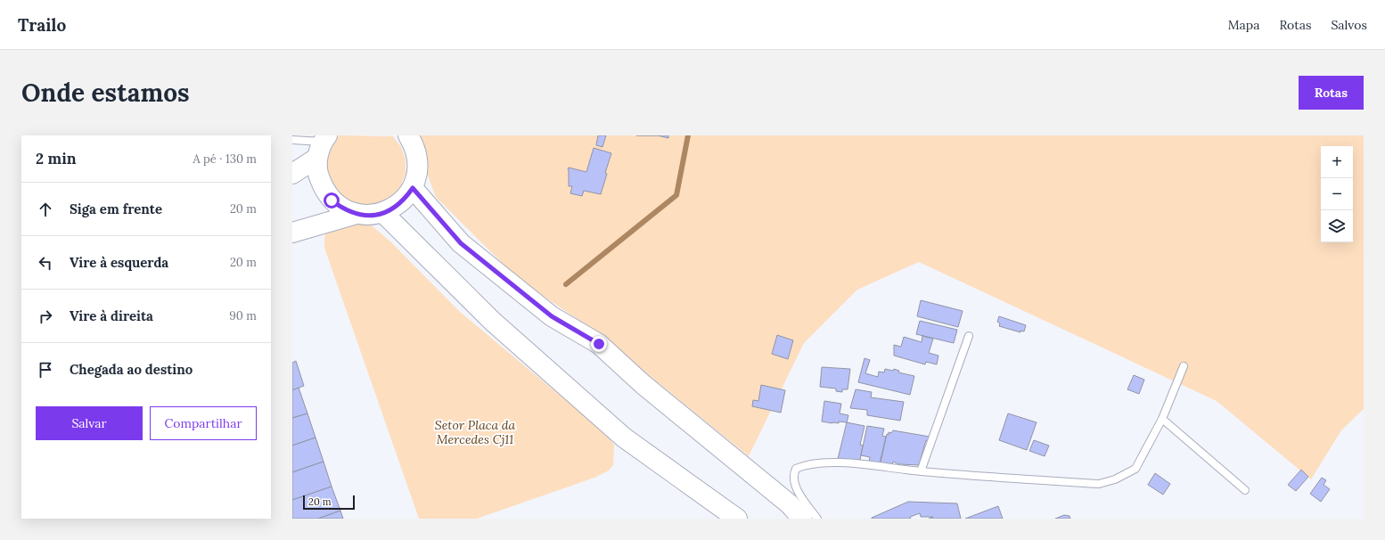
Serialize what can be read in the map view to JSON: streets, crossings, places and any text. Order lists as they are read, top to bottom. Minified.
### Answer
{"parks":["Setor Placa da Mercedes Cj11"],"scale_bar":"20 m","page":{"header":"Trailo","nav":["Mapa","Rotas","Salvos"],"buttons":["Rotas",["Salvar","Compartilhar"]],"title":"Onde estamos","heading":["2 min","A pé · 130 m"],"map_buttons":["+","−"],"list":[["Siga em frente","20 m"],["Vire à esquerda","20 m"],["Vire à direita","90 m"],"Chegada ao destino"],"scale":"20 m"}}
